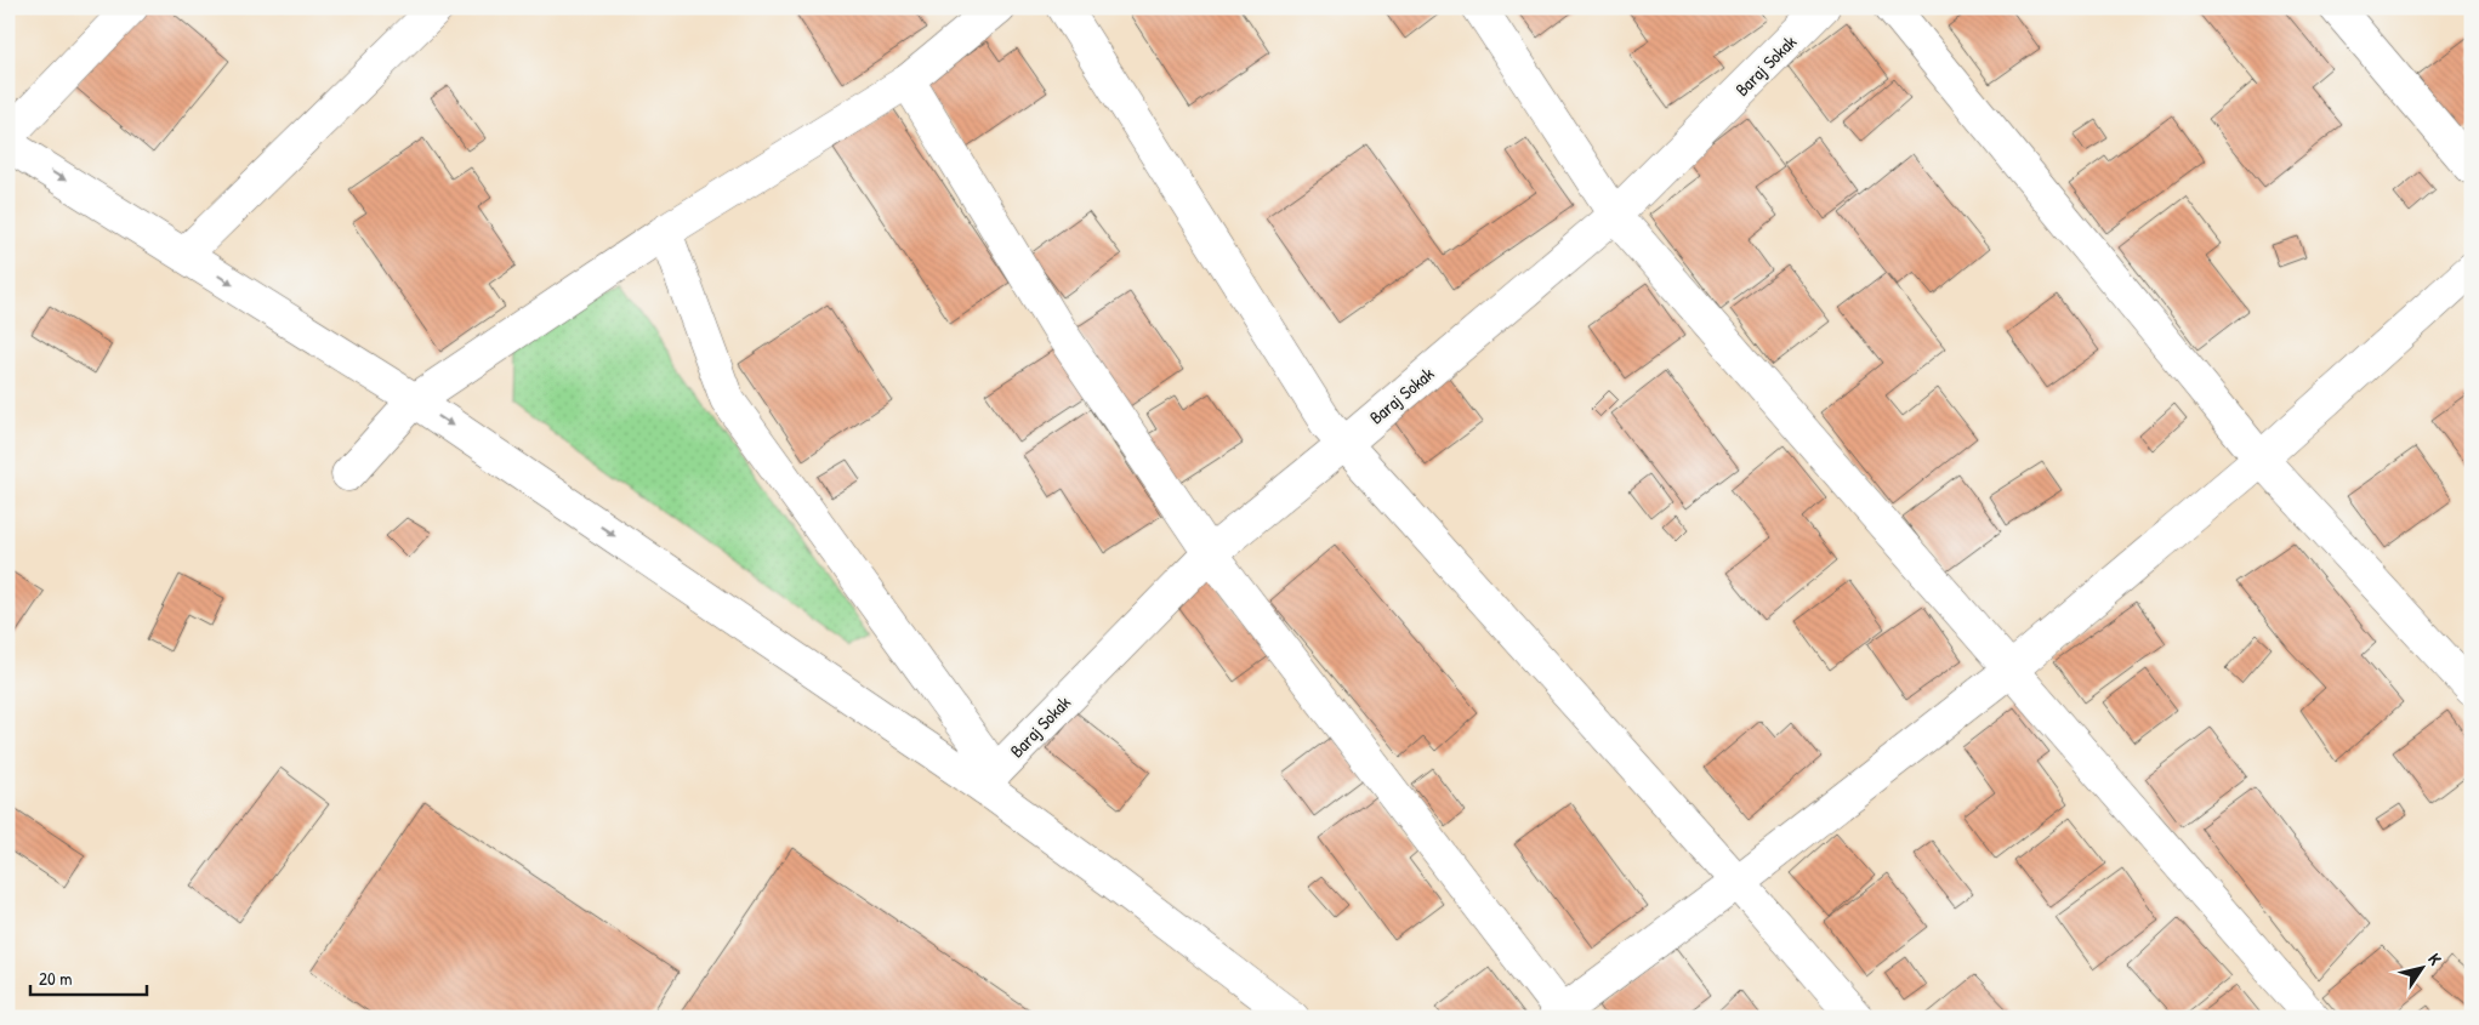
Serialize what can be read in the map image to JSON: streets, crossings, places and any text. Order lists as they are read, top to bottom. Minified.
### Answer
{"streets":{"street":["Baraj Sokak"]},"scale_bar":"20 m","north":"top right"}
